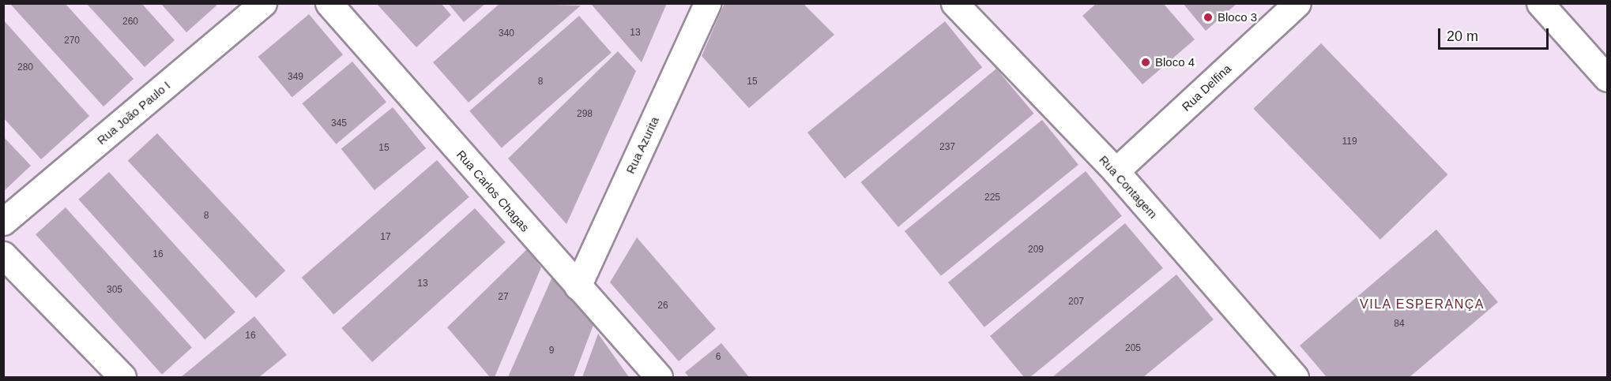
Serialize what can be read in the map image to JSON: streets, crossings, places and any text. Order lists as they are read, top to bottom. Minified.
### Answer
{"streets":{"street":["Rua Delfina","Rua João Paulo I","Rua Azurita","Rua Contagem","Rua Carlos Chagas"]},"crossings":[["Rua Delfina","Rua Contagem"],["Rua Azurita","Rua Carlos Chagas"]],"districts":["VILA ESPERANÇA"],"places":["Bloco 3","Bloco 4"],"house_numbers":["260","13","340","270","280","349","8","15","298","345","119","237","15","225","8","17","209","16","13","305","27","207","26","84","16","205","9","6"],"scale_bar":"20 m"}
